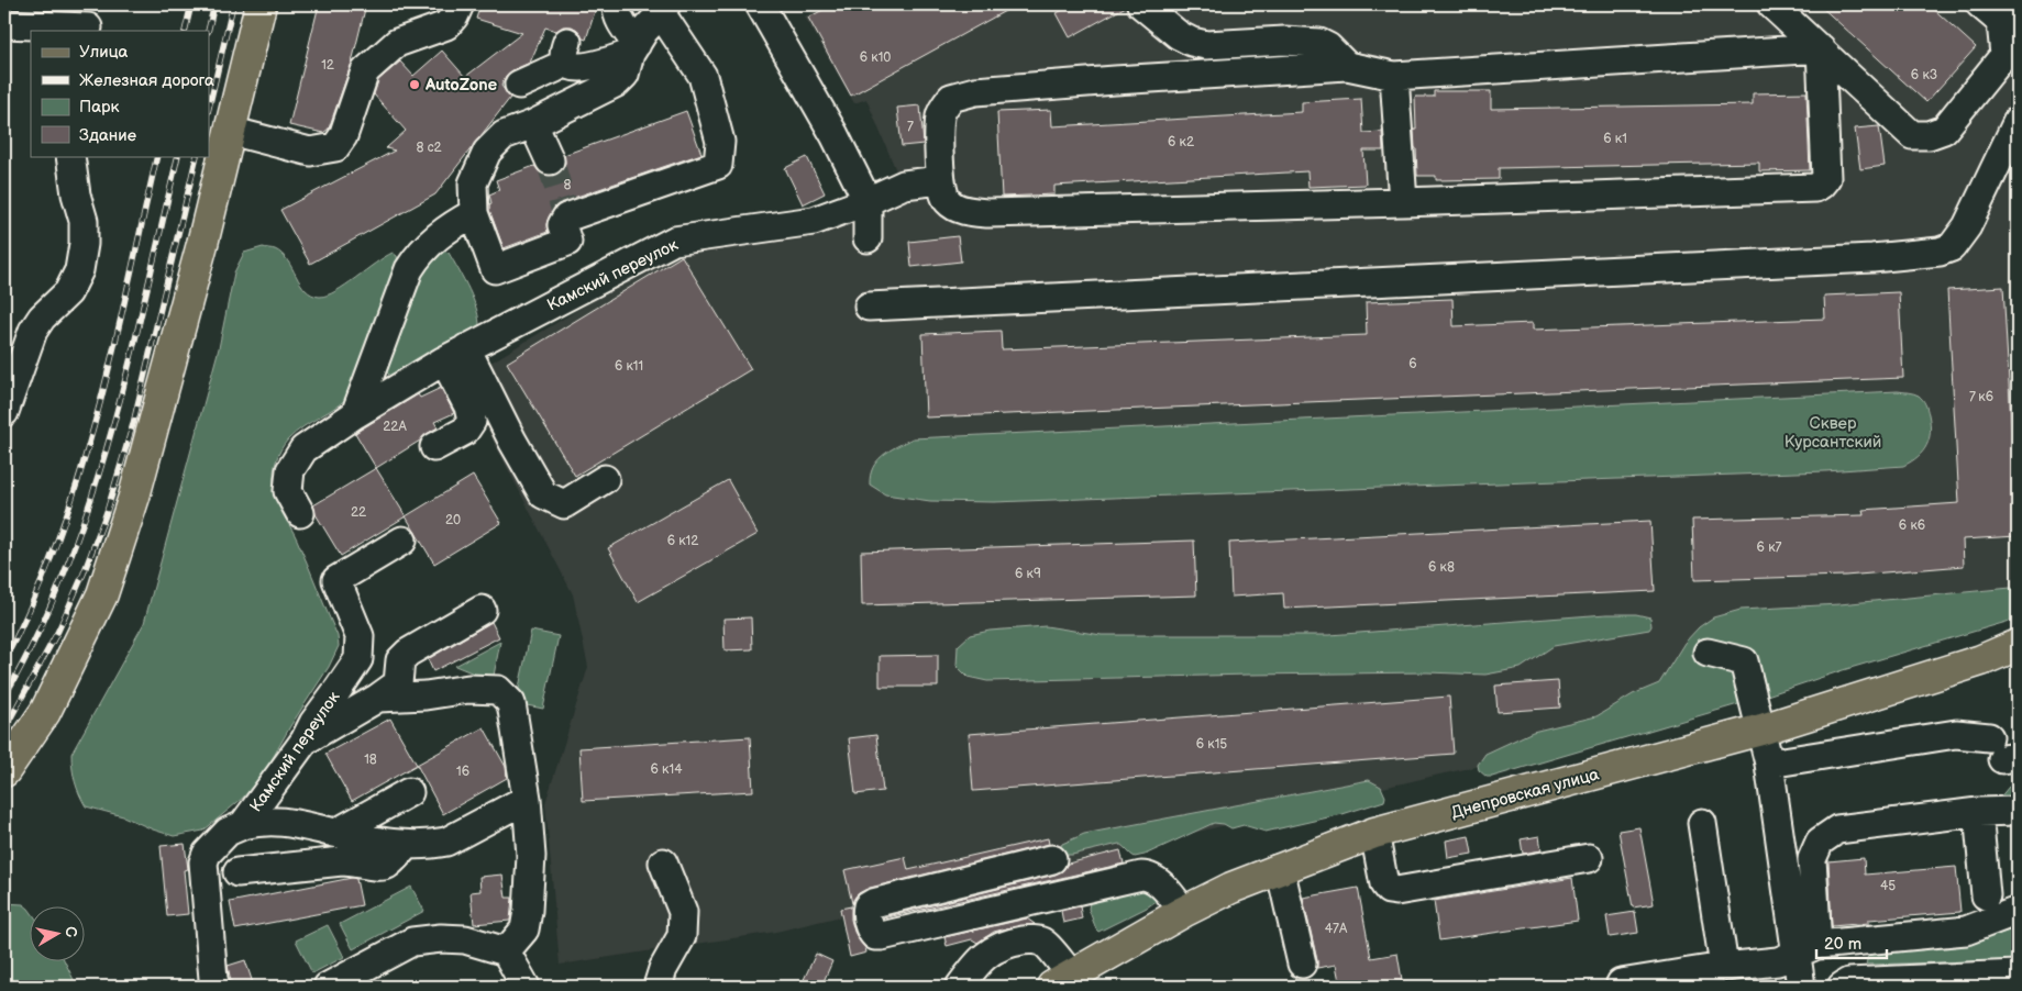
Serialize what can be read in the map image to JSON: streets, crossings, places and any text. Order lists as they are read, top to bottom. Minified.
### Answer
{"streets":{"main road":["Днепровская улица"],"street":["Камский переулок"]},"parks":["Сквер Курсантский"],"places":["AutoZone"],"house_numbers":["6 к10","12","6 к3","7","6 к1","6 к2","8 с2","8","6","6 к11","7 к6","22А","22","20","6 к6","6 к12","6 к7","6 к8","6 к9","6 к15","18","6 к14","16","45","47А"],"legend":["Улица","Железная дорога","Парк","Здание"],"scale_bar":"20 m","north":"right"}
